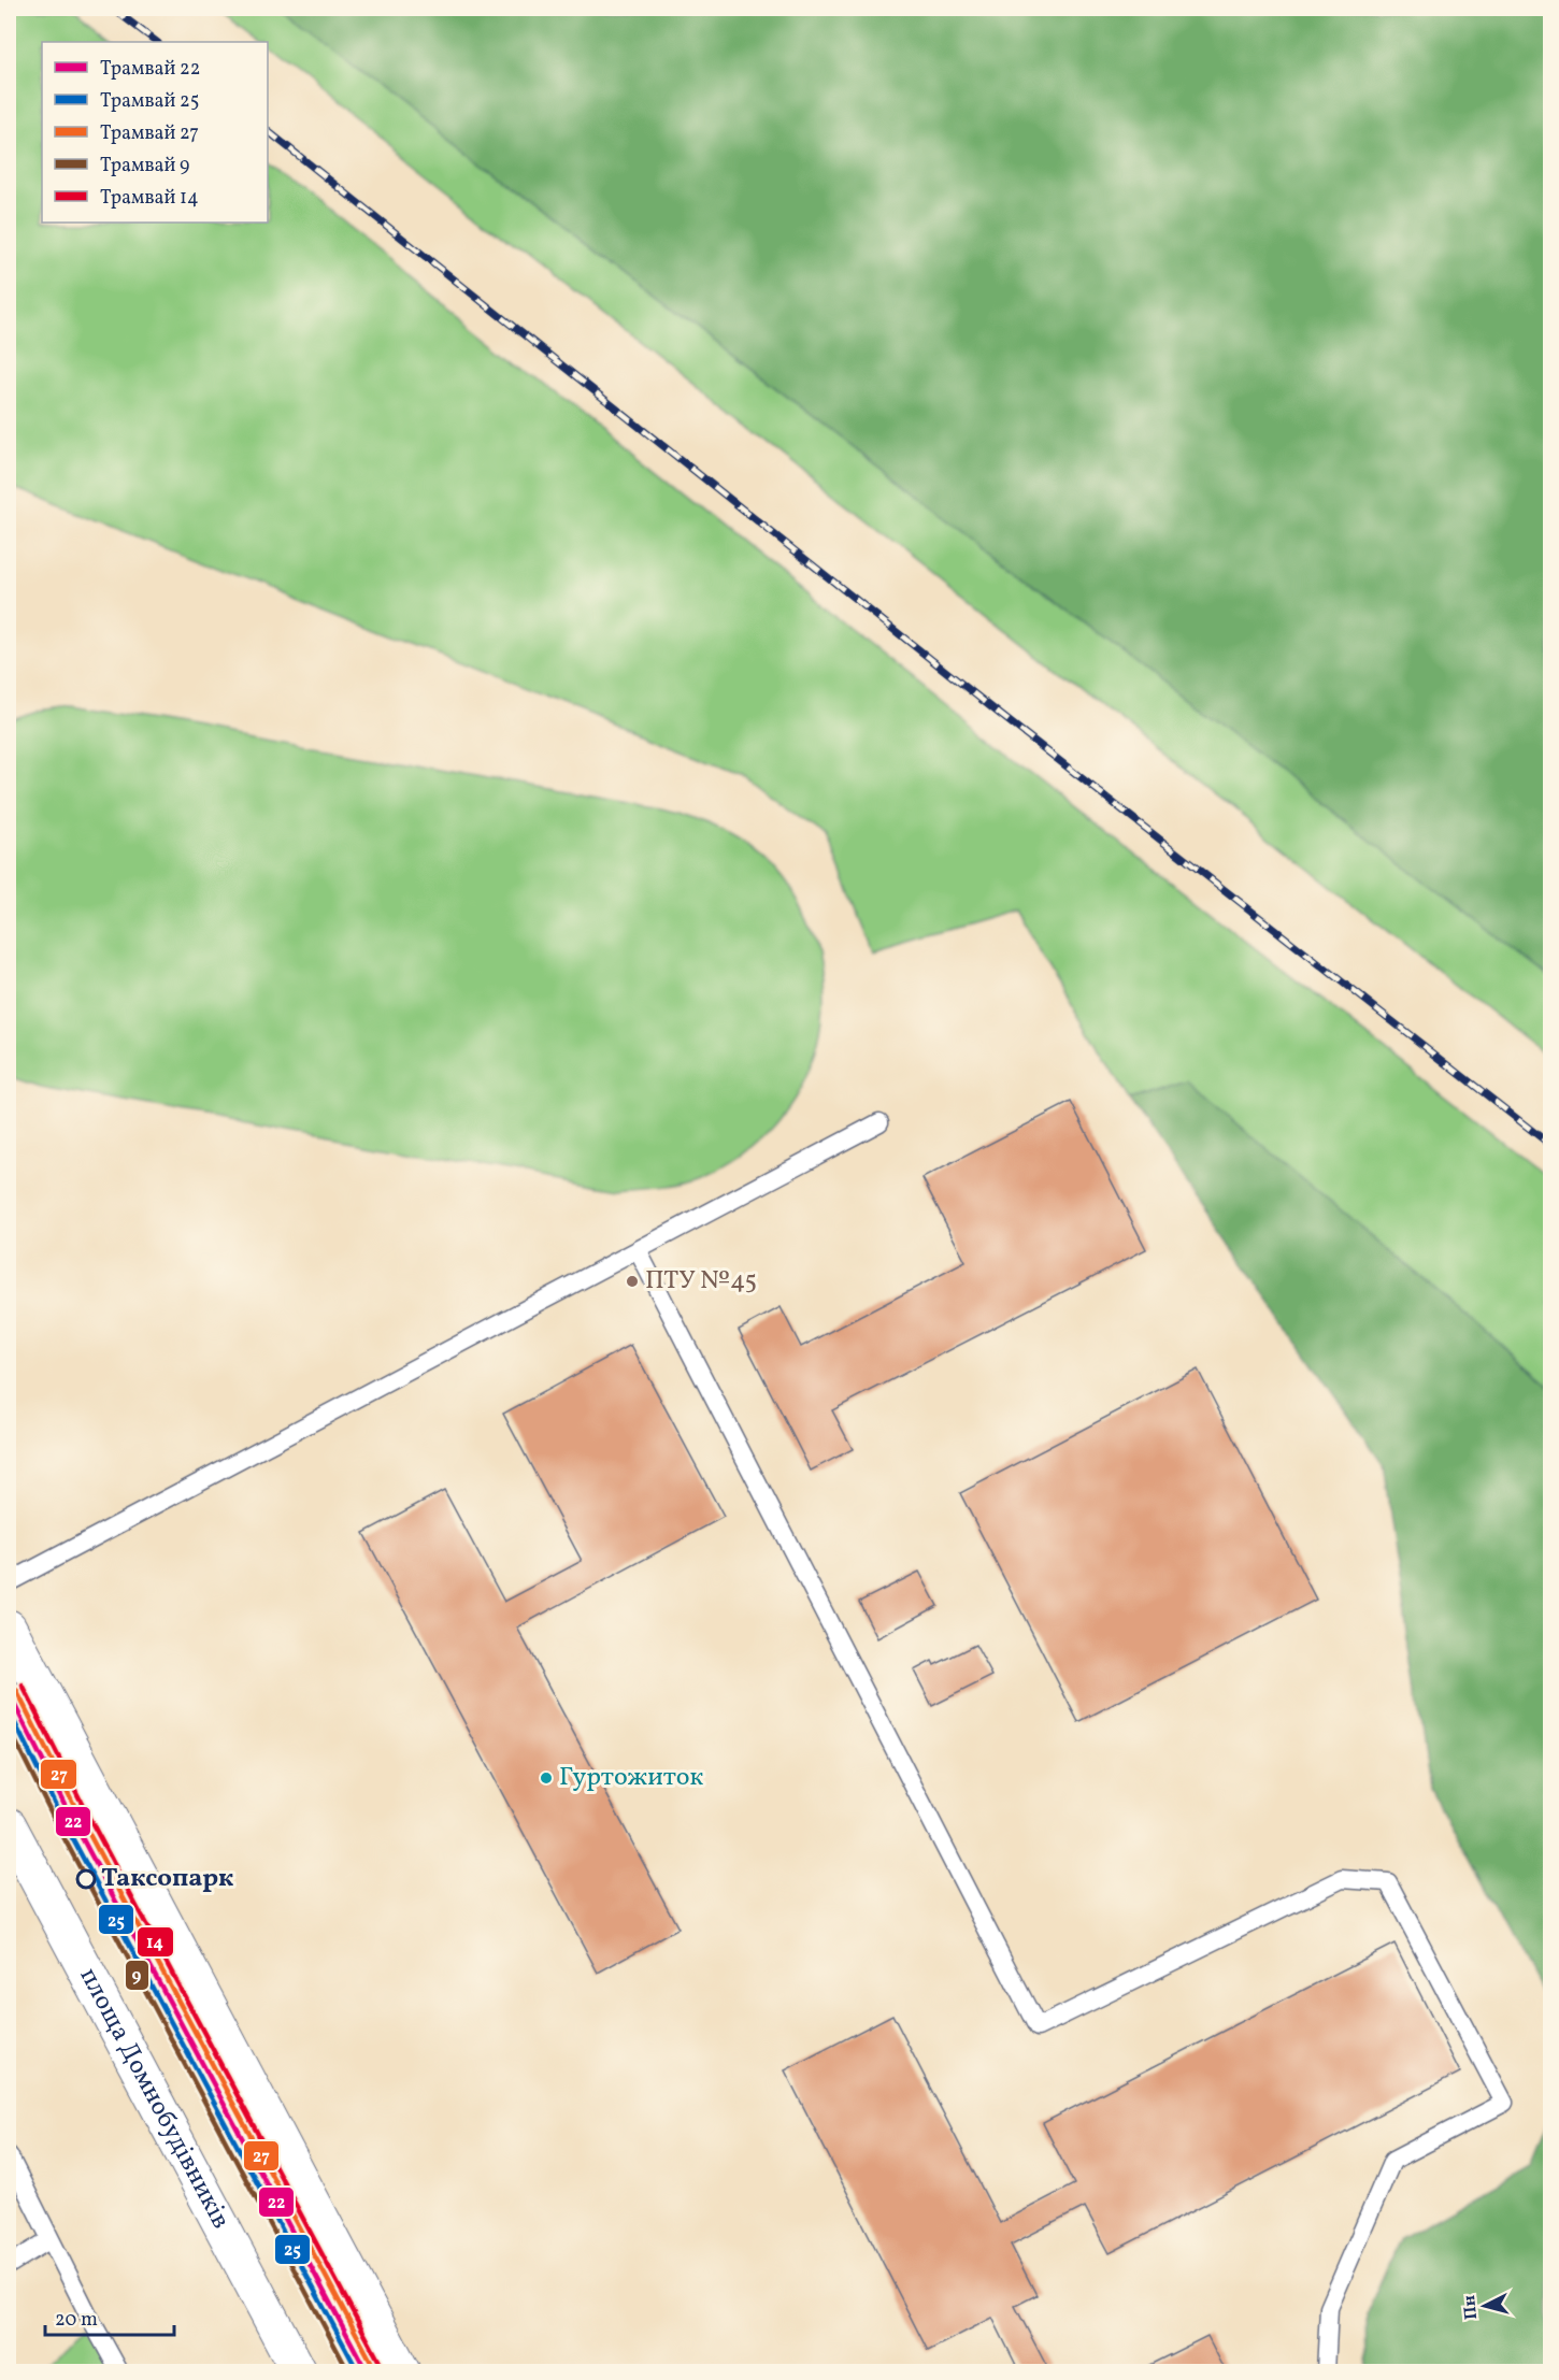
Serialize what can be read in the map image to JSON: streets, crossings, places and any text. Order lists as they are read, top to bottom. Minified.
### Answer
{"streets":{"main road":["площа Домнобудівників"]},"places":["ПТУ №45","Гуртожиток","Таксопарк"],"lines":["tram line 14","tram line 27","tram line 22","tram line 25","tram line 9"],"legend":["Трамвай 22","Трамвай 25","Трамвай 27","Трамвай 9","Трамвай 14"],"scale_bar":"20 m","north":"left"}
